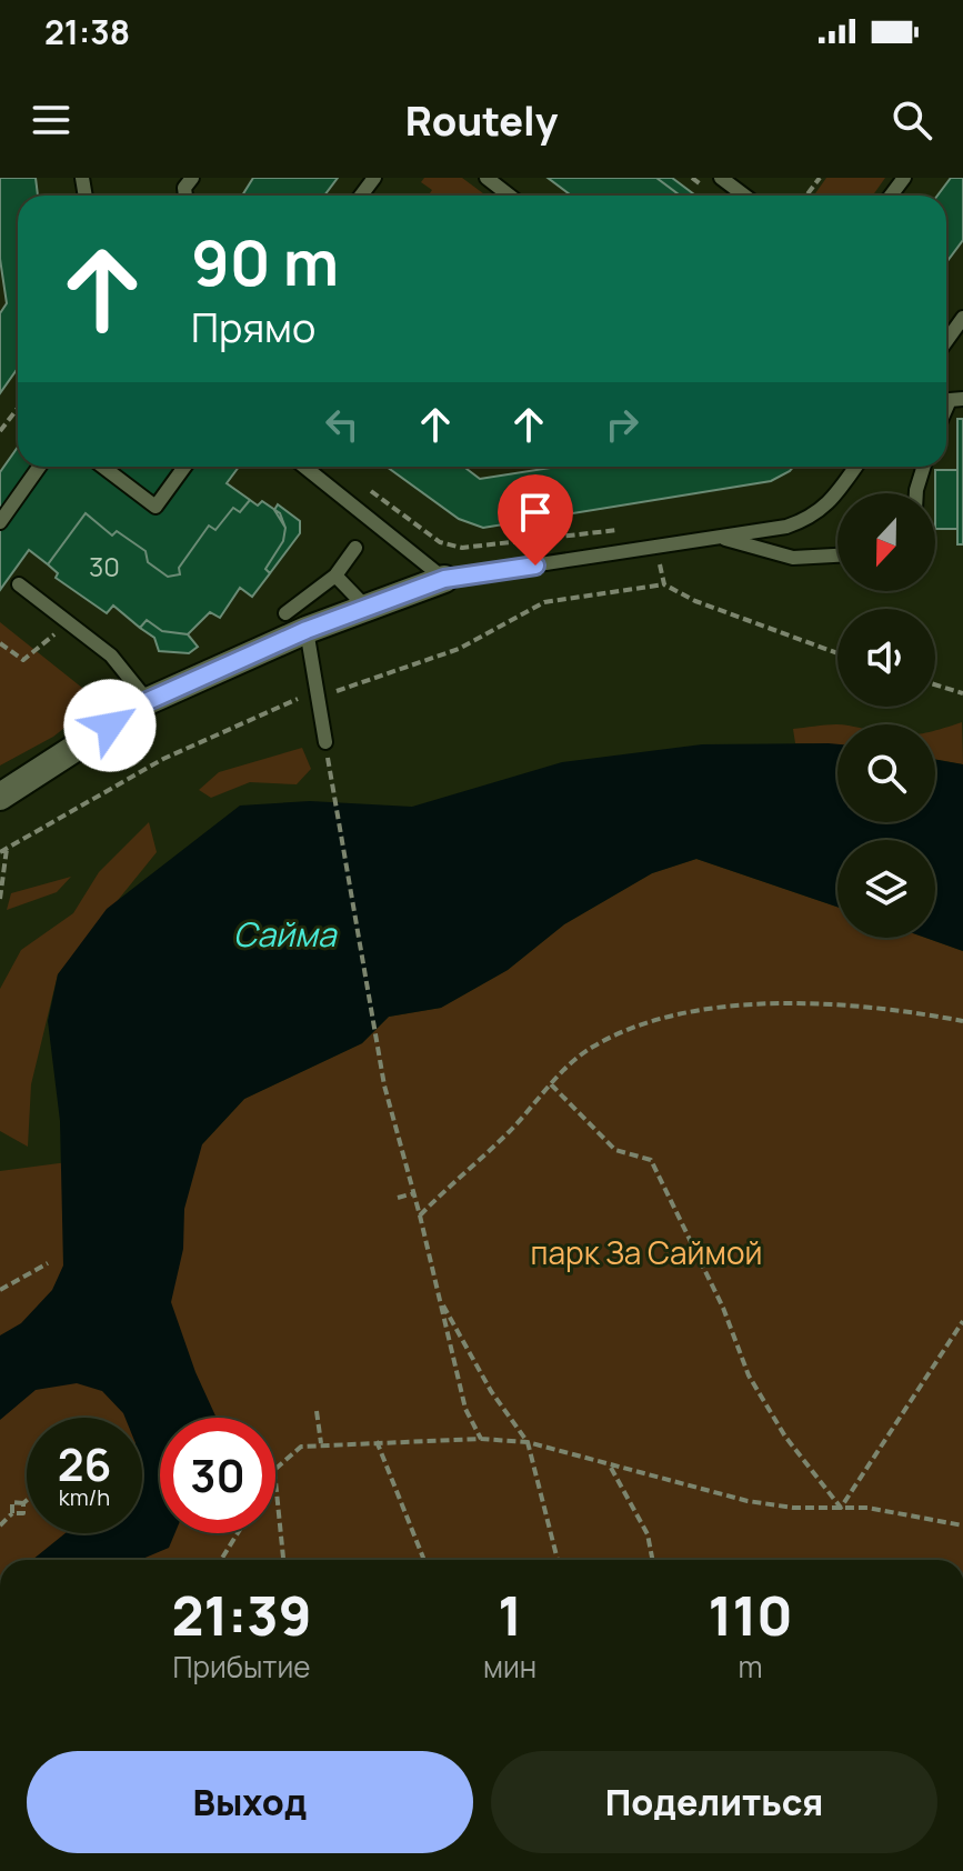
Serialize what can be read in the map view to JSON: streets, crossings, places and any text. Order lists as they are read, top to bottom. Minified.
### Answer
{"water":["Сайма"],"parks":["парк За Саймой"],"house_numbers":["30"],"north":"bottom","page":{"status":"21:38","header":"Routely","turn":["90 m","Прямо"],"speed":"26 km/h","limit":"30","eta":["21:39","Прибытие","1","мин","110","m"],"buttons":["Выход","Поделиться"]}}
